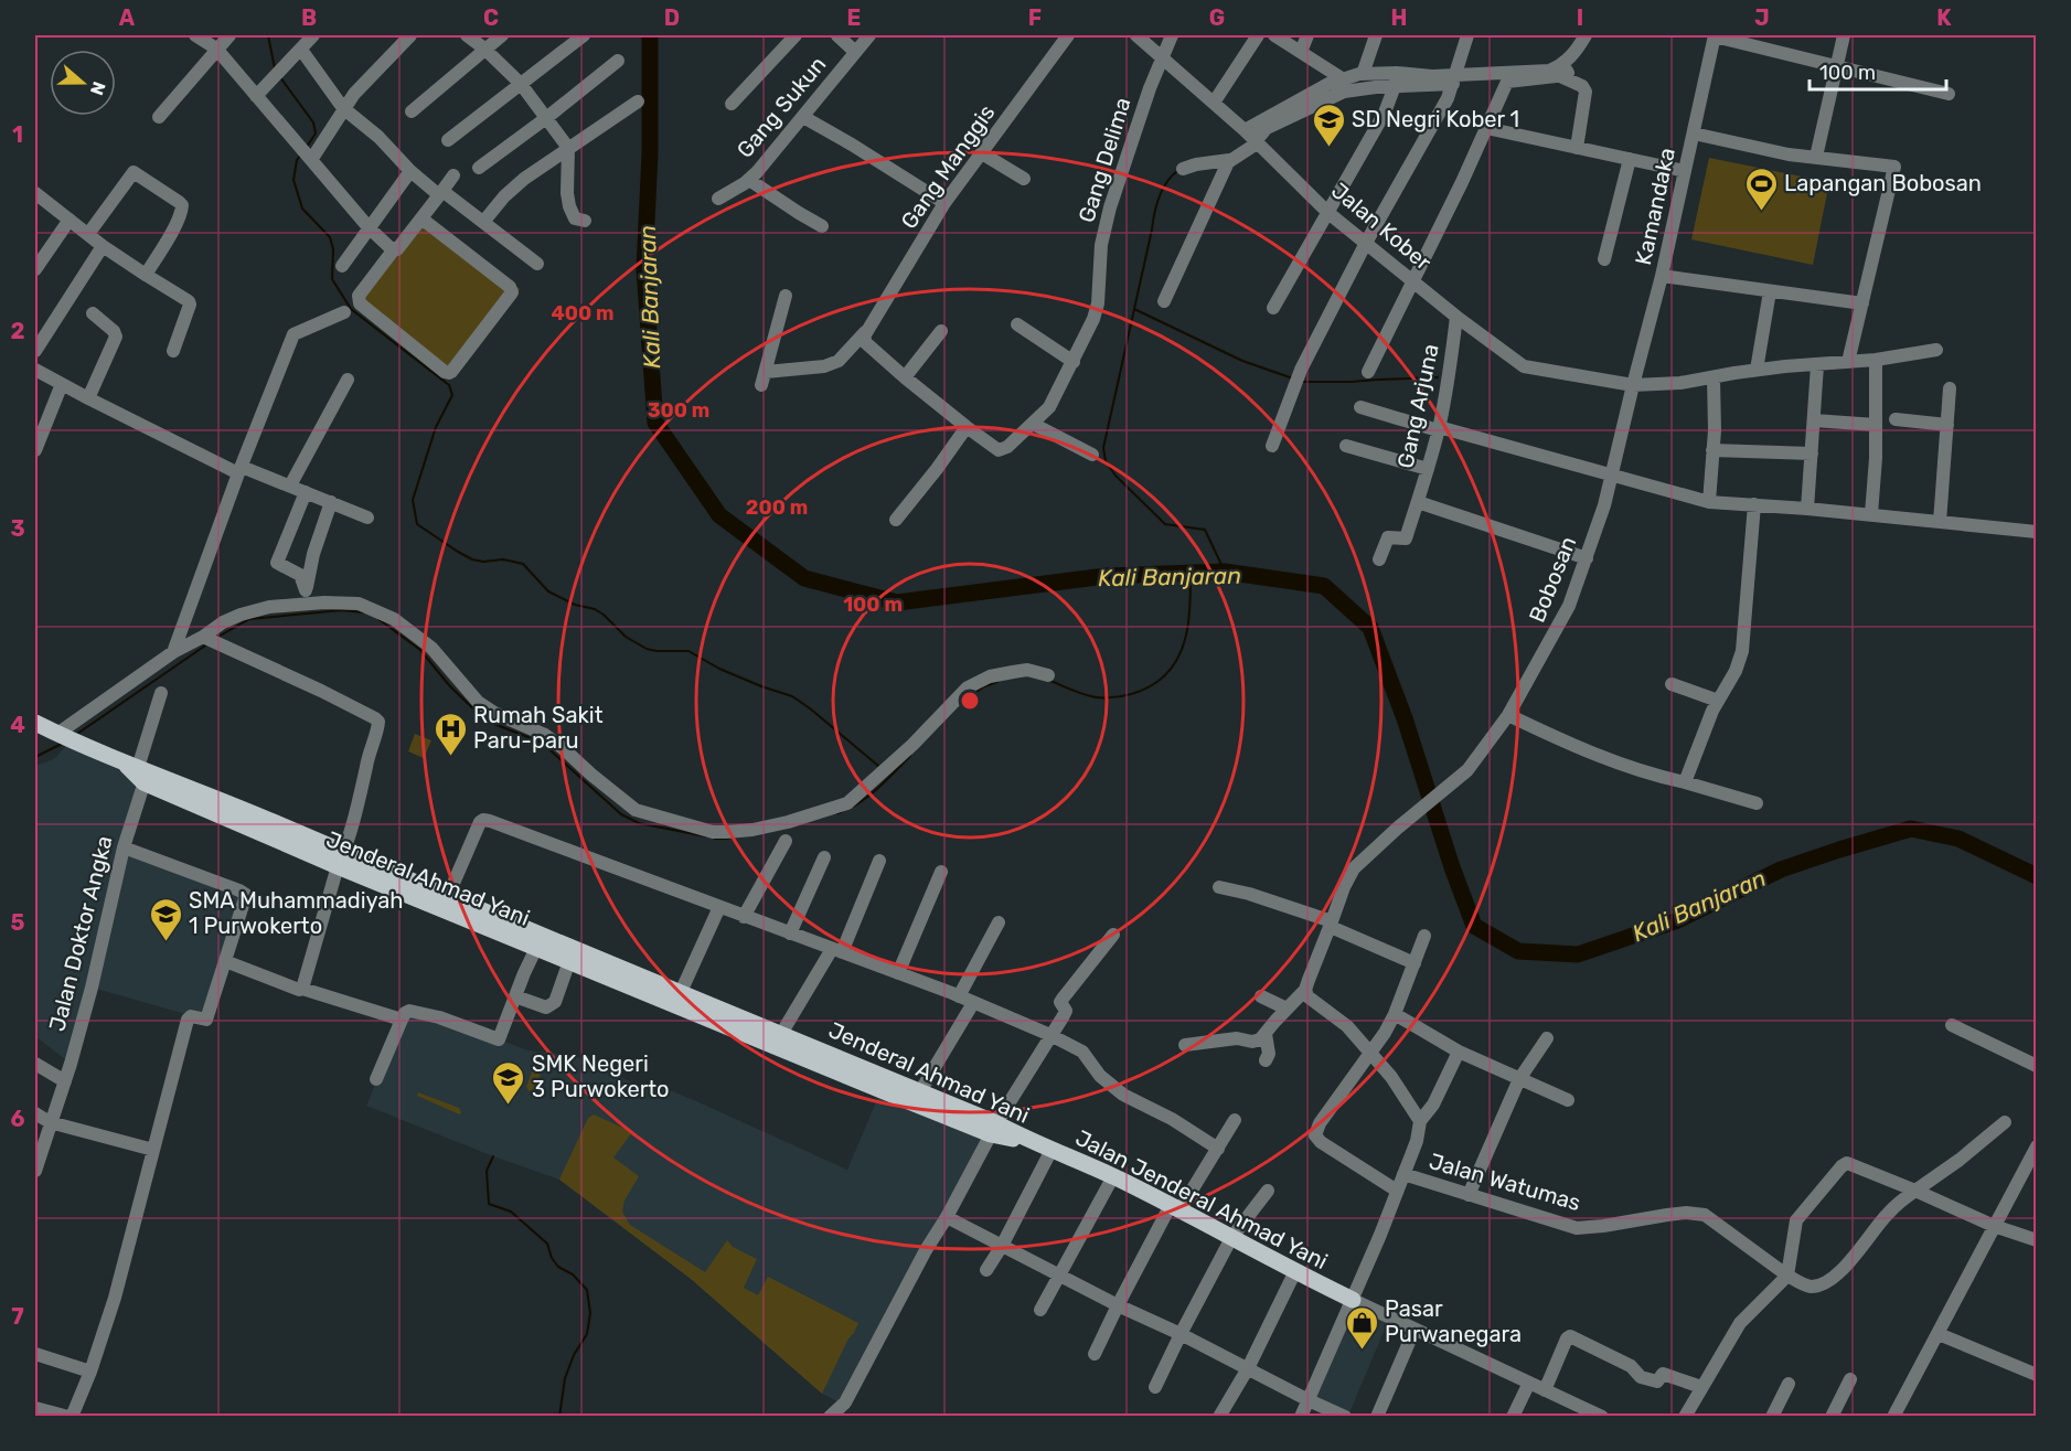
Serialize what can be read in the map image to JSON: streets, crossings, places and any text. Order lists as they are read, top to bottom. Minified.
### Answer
{"streets":{"main road":["Jenderal Ahmad Yani","Jalan Jenderal Ahmad Yani"],"street":["Gang Sukun","Gang Delima","Gang Manggis","Kamandaka","Jalan Kober","Gang Arjuna","Bobosan","Jalan Doktor Angka","Jalan Watumas"]},"crossings":[["Gang Delima","Gang Manggis"],["Gang Delima","Jalan Kober"],["Kamandaka","Jalan Kober"],["Kamandaka","Bobosan"],["Jalan Kober","Gang Arjuna"],["Jalan Kober","Bobosan"],["Jenderal Ahmad Yani","Jalan Doktor Angka"],["Jenderal Ahmad Yani","Jalan Jenderal Ahmad Yani"]],"water":["Kali Banjaran"],"places":{"school or university":["SD Negri Kober 1","SMA Muhammadiyah 1 Purwokerto","SMK Negeri 3 Purwokerto"],"sports":["Lapangan Bobosan"],"hospital":["Rumah Sakit Paru-paru"],"shop":["Pasar Purwanegara"]},"scale_bar":"100 m","north":"right","grid":{"columns":["A","B","C","D","E","F","G","H","I","J","K"],"rows":["1","2","3","4","5","6","7"]},"rings":["400 m","300 m","200 m","100 m"]}
